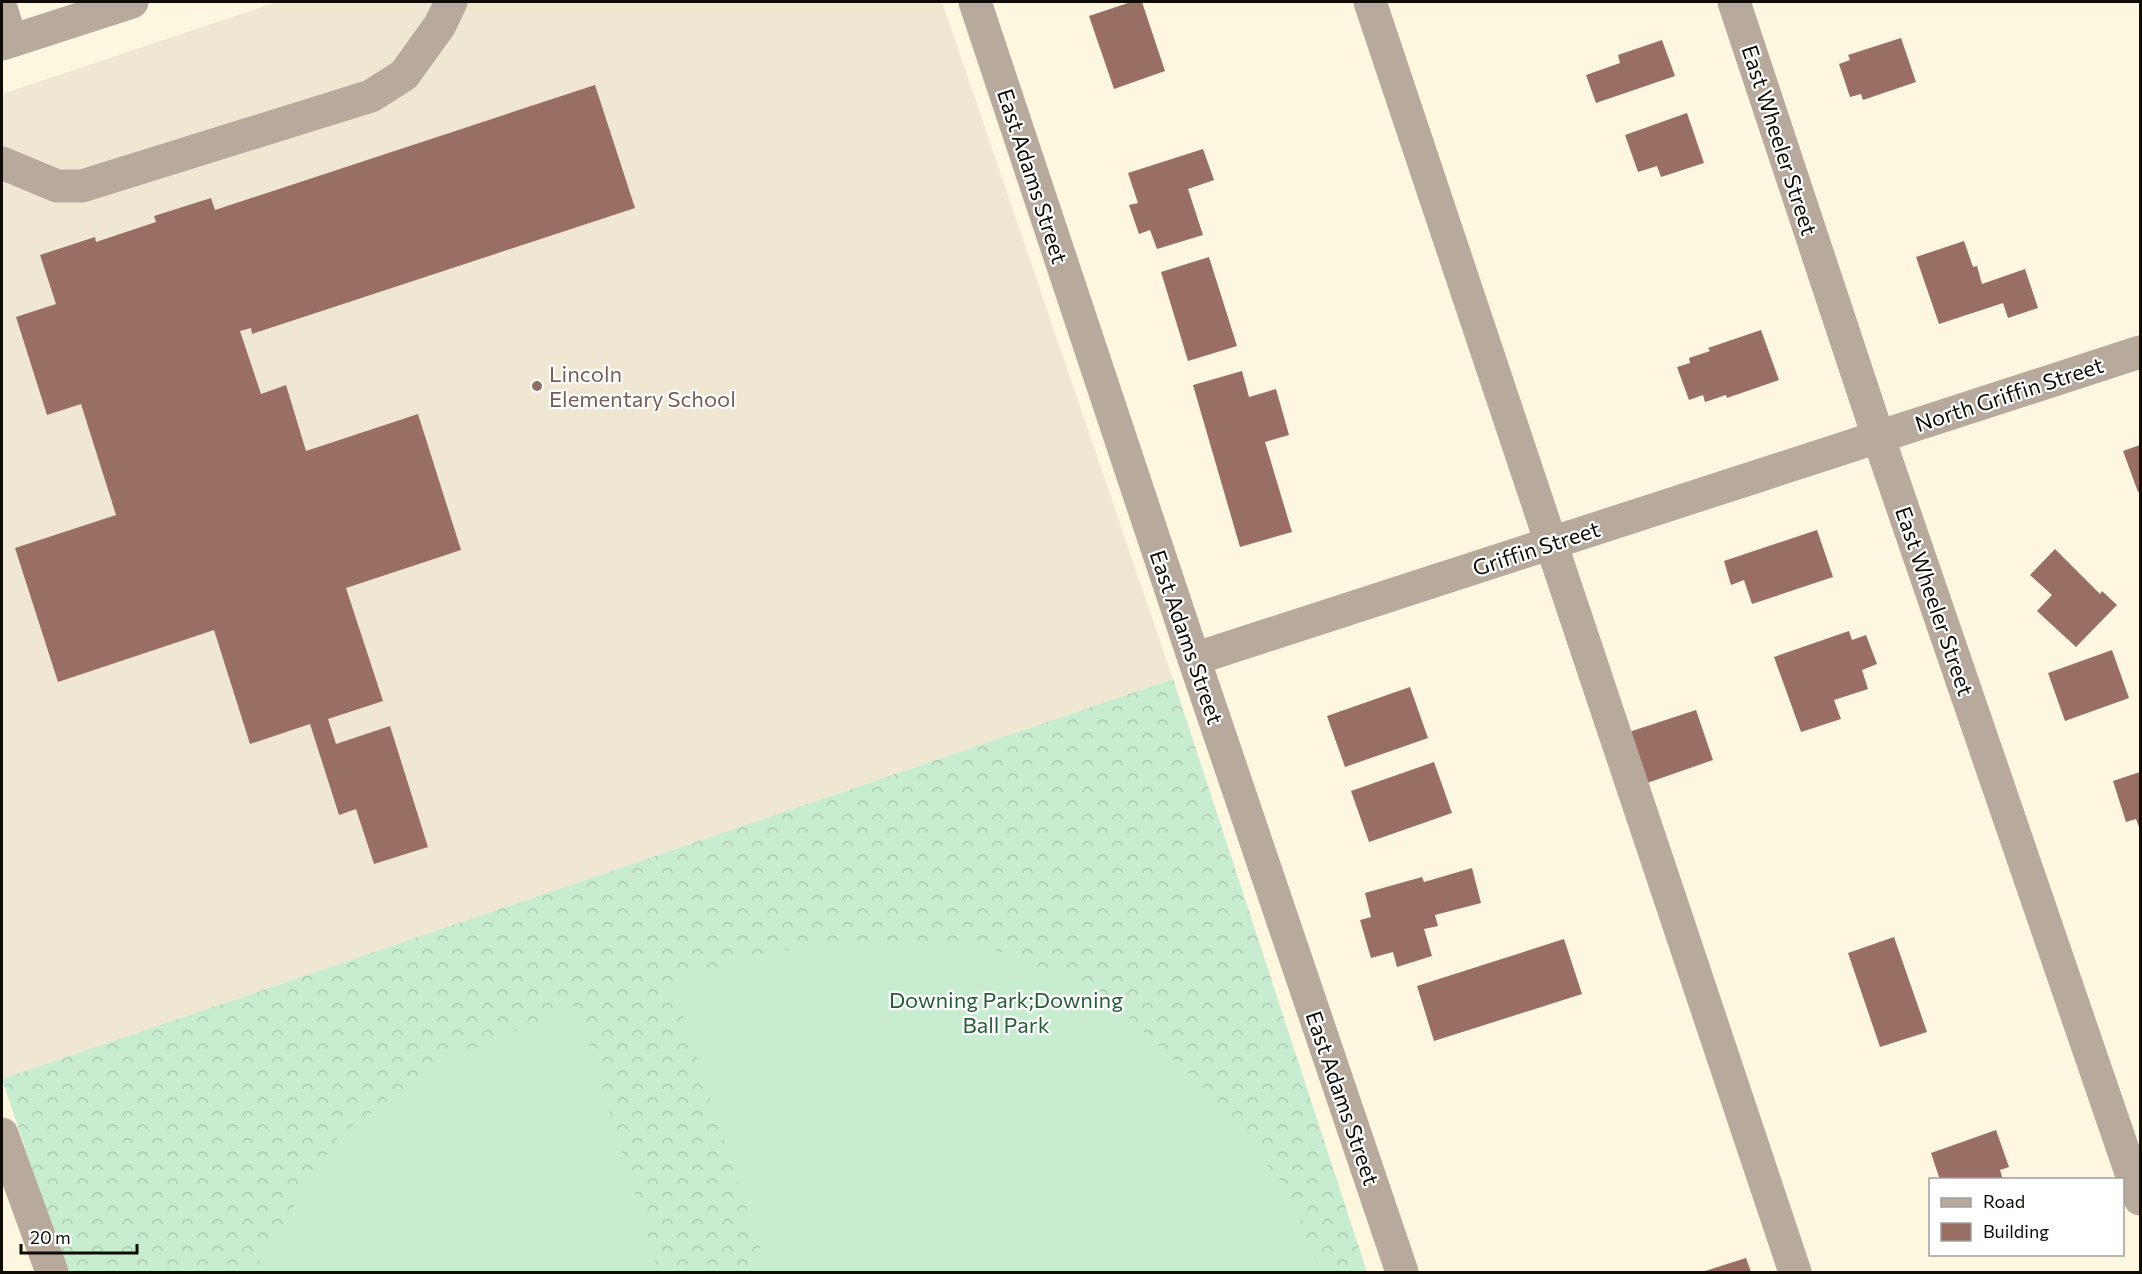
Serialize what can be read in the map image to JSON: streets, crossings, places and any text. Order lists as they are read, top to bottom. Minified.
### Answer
{"streets":{"street":["East Wheeler Street","East Adams Street","North Griffin Street","Griffin Street"]},"crossings":[["East Wheeler Street","North Griffin Street"],["East Wheeler Street","Griffin Street"],["East Adams Street","Griffin Street"],["North Griffin Street","Griffin Street"]],"parks":["Downing Park;Downing Ball Park"],"places":["Lincoln Elementary School"],"legend":["Road","Building"],"scale_bar":"20 m"}
